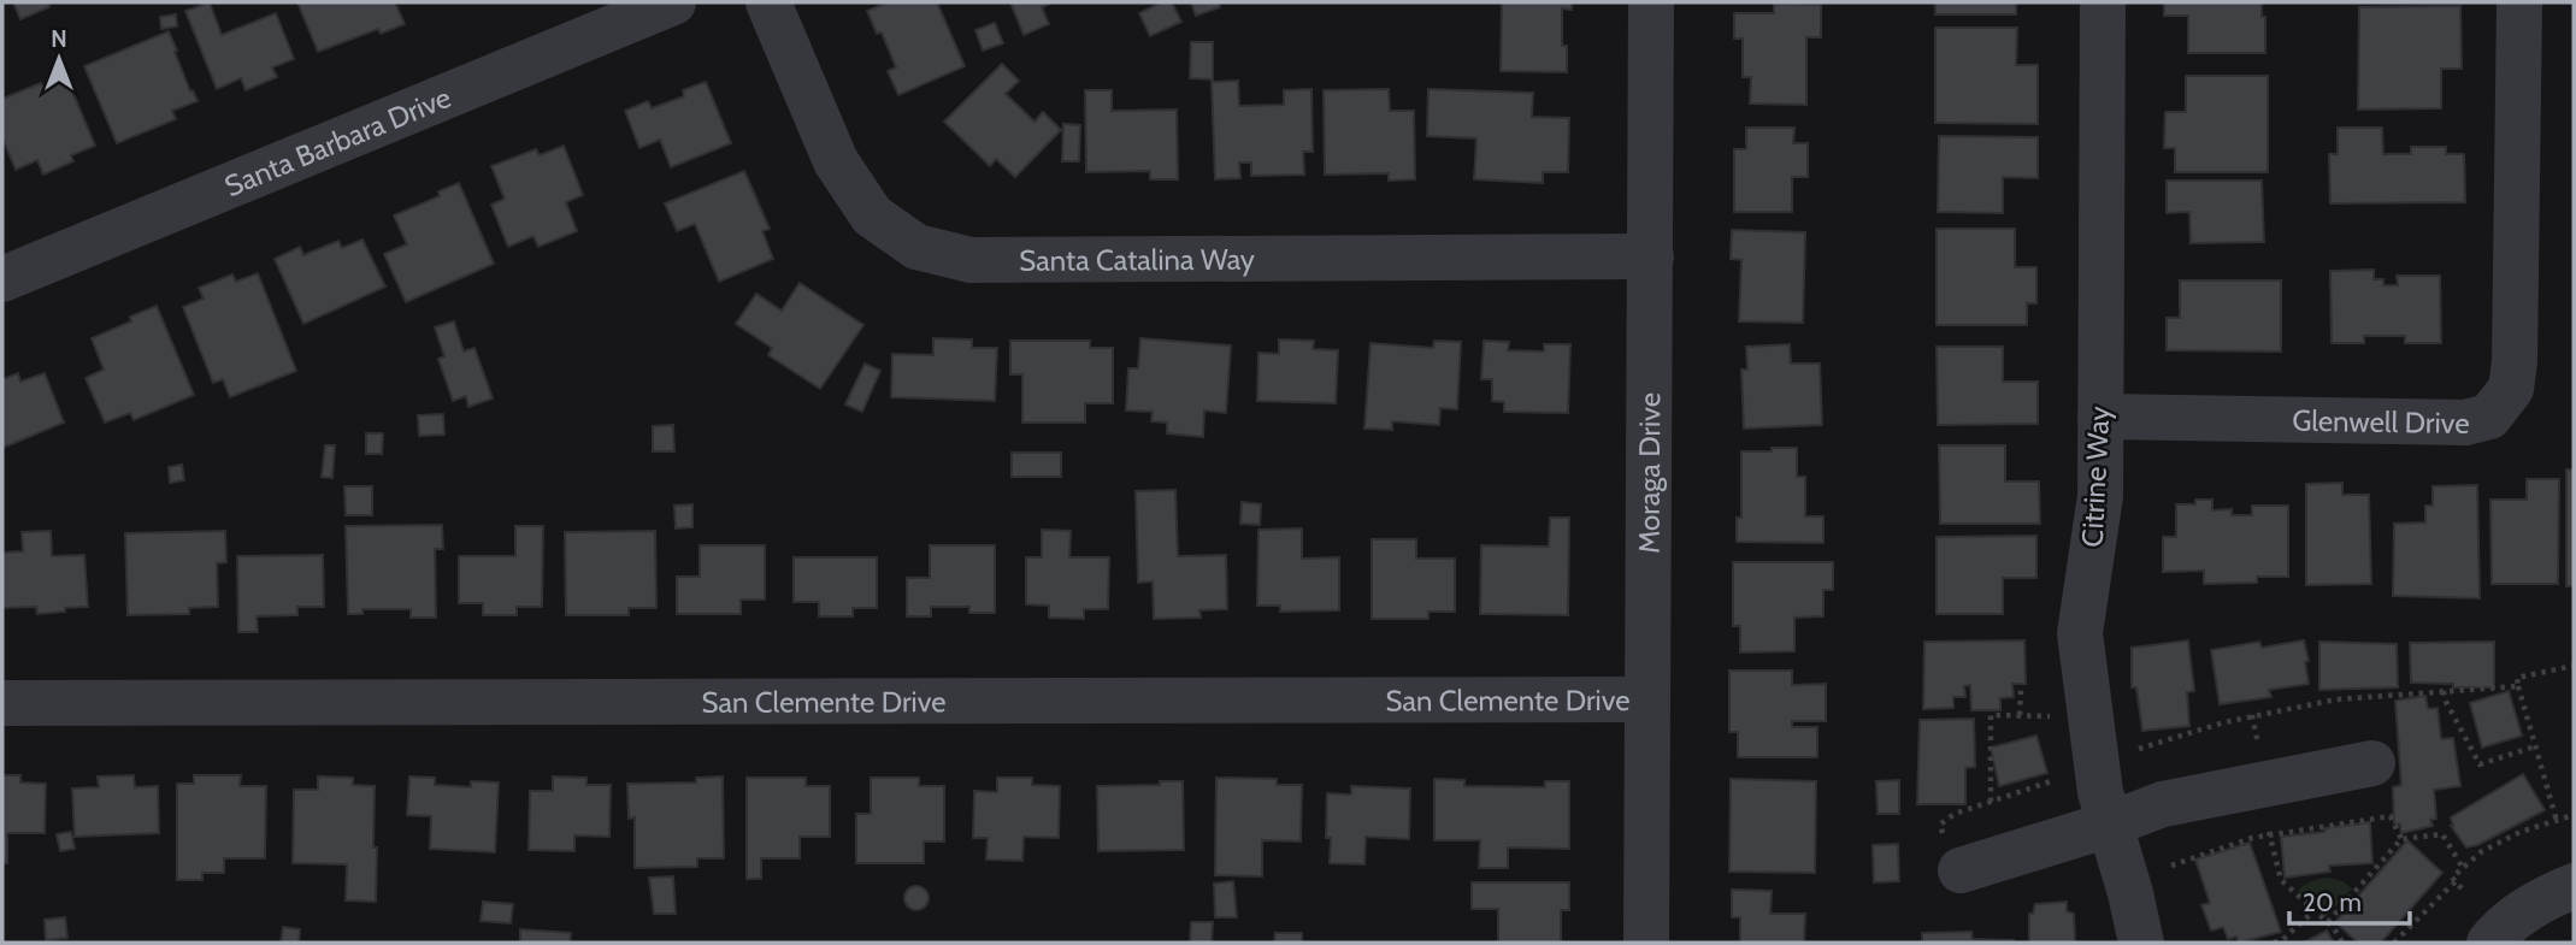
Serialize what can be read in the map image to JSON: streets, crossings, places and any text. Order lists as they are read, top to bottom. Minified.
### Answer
{"streets":{"street":["Santa Barbara Drive","Santa Catalina Way","Glenwell Drive","Moraga Drive","Citrine Way","San Clemente Drive"]},"crossings":[["Santa Catalina Way","Moraga Drive"],["Glenwell Drive","Citrine Way"],["Moraga Drive","San Clemente Drive"]],"scale_bar":"20 m","north":"top"}
